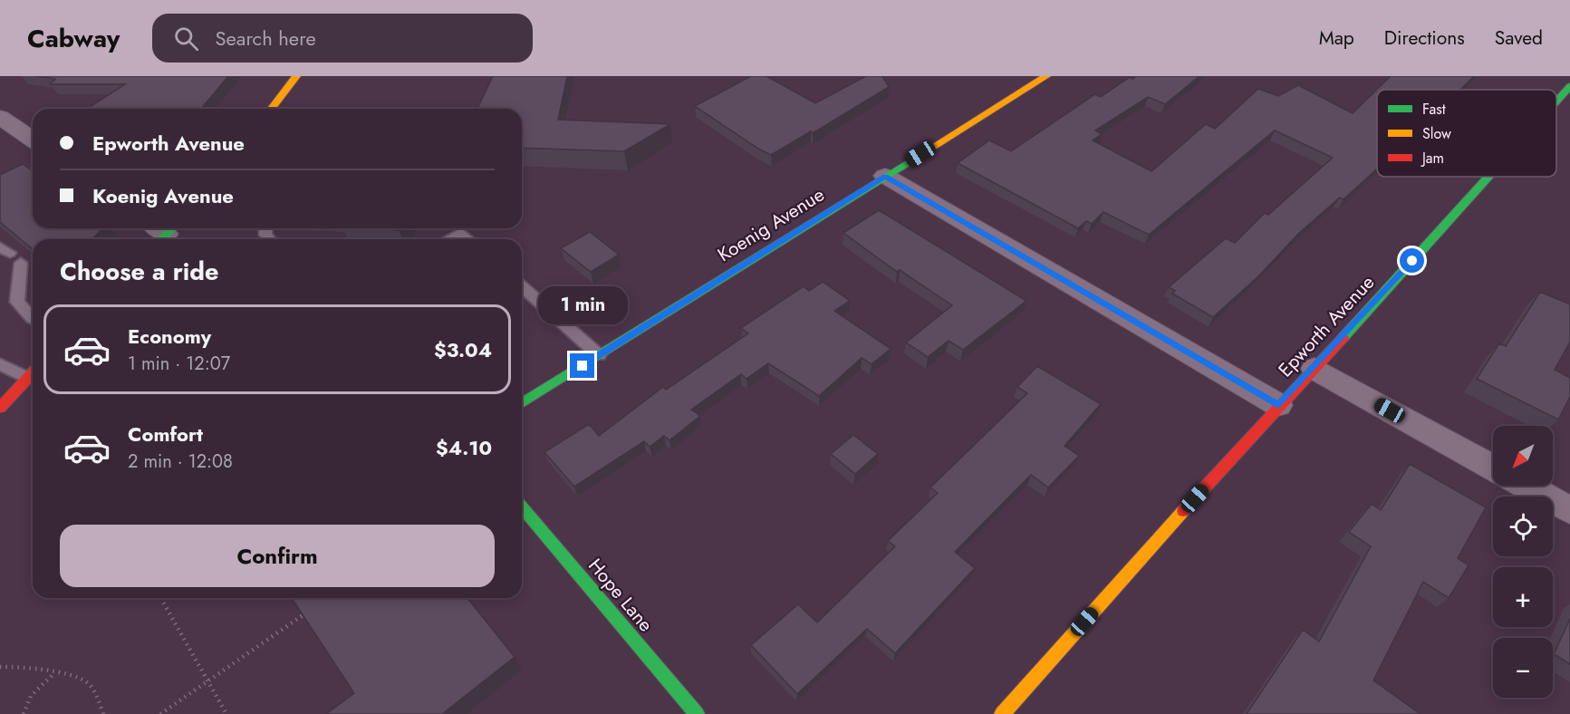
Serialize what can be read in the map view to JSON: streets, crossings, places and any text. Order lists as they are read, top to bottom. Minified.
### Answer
{"streets":{"street":["Koenig Avenue","Epworth Avenue","Hope Lane"]},"legend":["Fast","Slow","Jam"],"north":"bottom left","page":{"header":"Cabway","search":"Search here","nav":["Map","Directions","Saved"],"banner":["Epworth Avenue","Koenig Avenue"],"heading":"Choose a ride","bubble":"1 min","list":[{"name":"Economy","note":"1 min · 12:07","value":"$3.04"},{"name":"Comfort","note":"2 min · 12:08","value":"$4.10"}],"map_buttons":["+","−"],"buttons":"Confirm"}}
